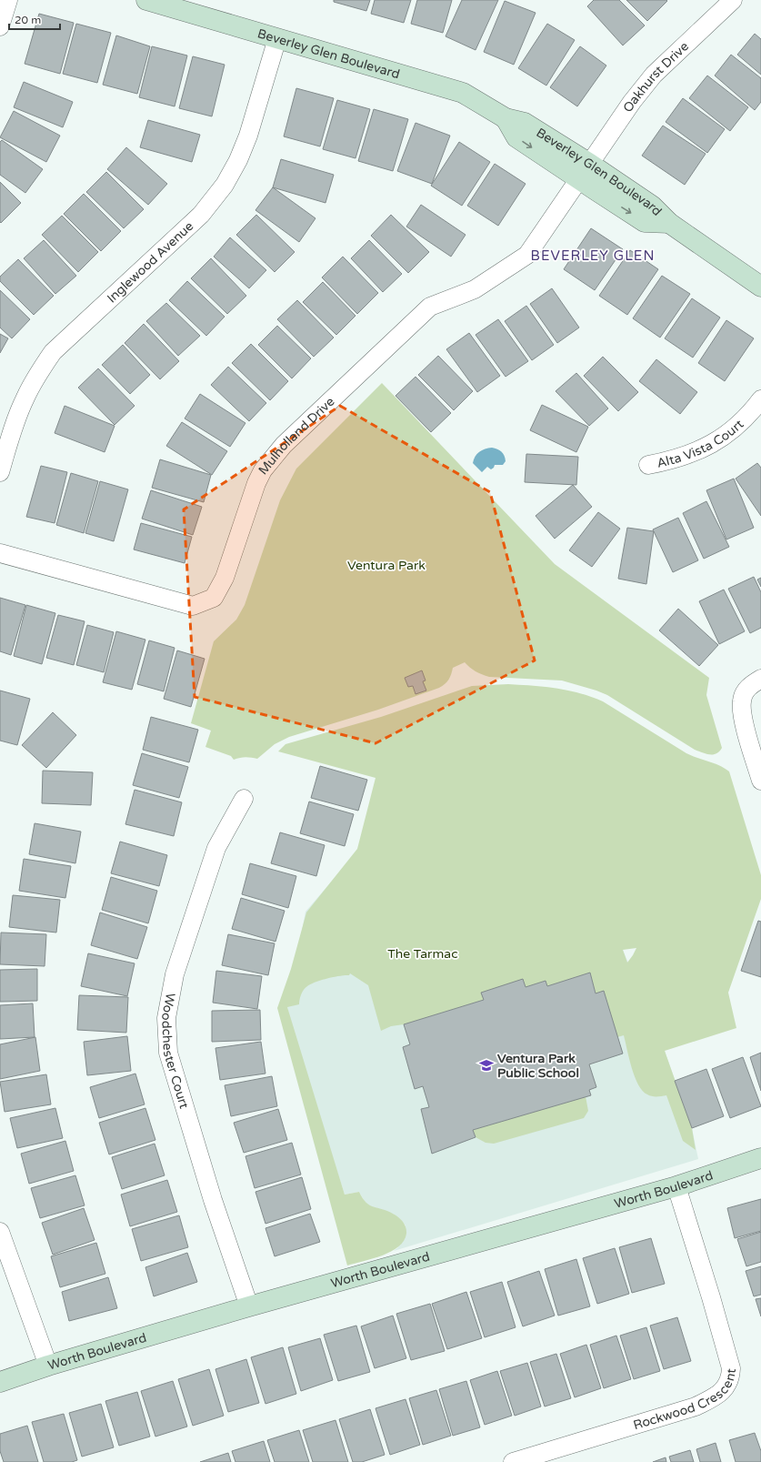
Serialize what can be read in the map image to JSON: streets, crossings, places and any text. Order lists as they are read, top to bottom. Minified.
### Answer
{"streets":{"street":["Beverley Glen Boulevard","Oakhurst Drive","Inglewood Avenue","Mulholland Drive","Alta Vista Court","Woodchester Court","Worth Boulevard","Rockwood Crescent"]},"crossings":[["Beverley Glen Boulevard","Oakhurst Drive"],["Beverley Glen Boulevard","Inglewood Avenue"],["Beverley Glen Boulevard","Mulholland Drive"],["Oakhurst Drive","Mulholland Drive"],["Woodchester Court","Worth Boulevard"],["Worth Boulevard","Rockwood Crescent"]],"districts":["BEVERLEY GLEN"],"parks":["Ventura Park","The Tarmac"],"places":{"school or university":["Ventura Park Public School"]},"scale_bar":"20 m"}
